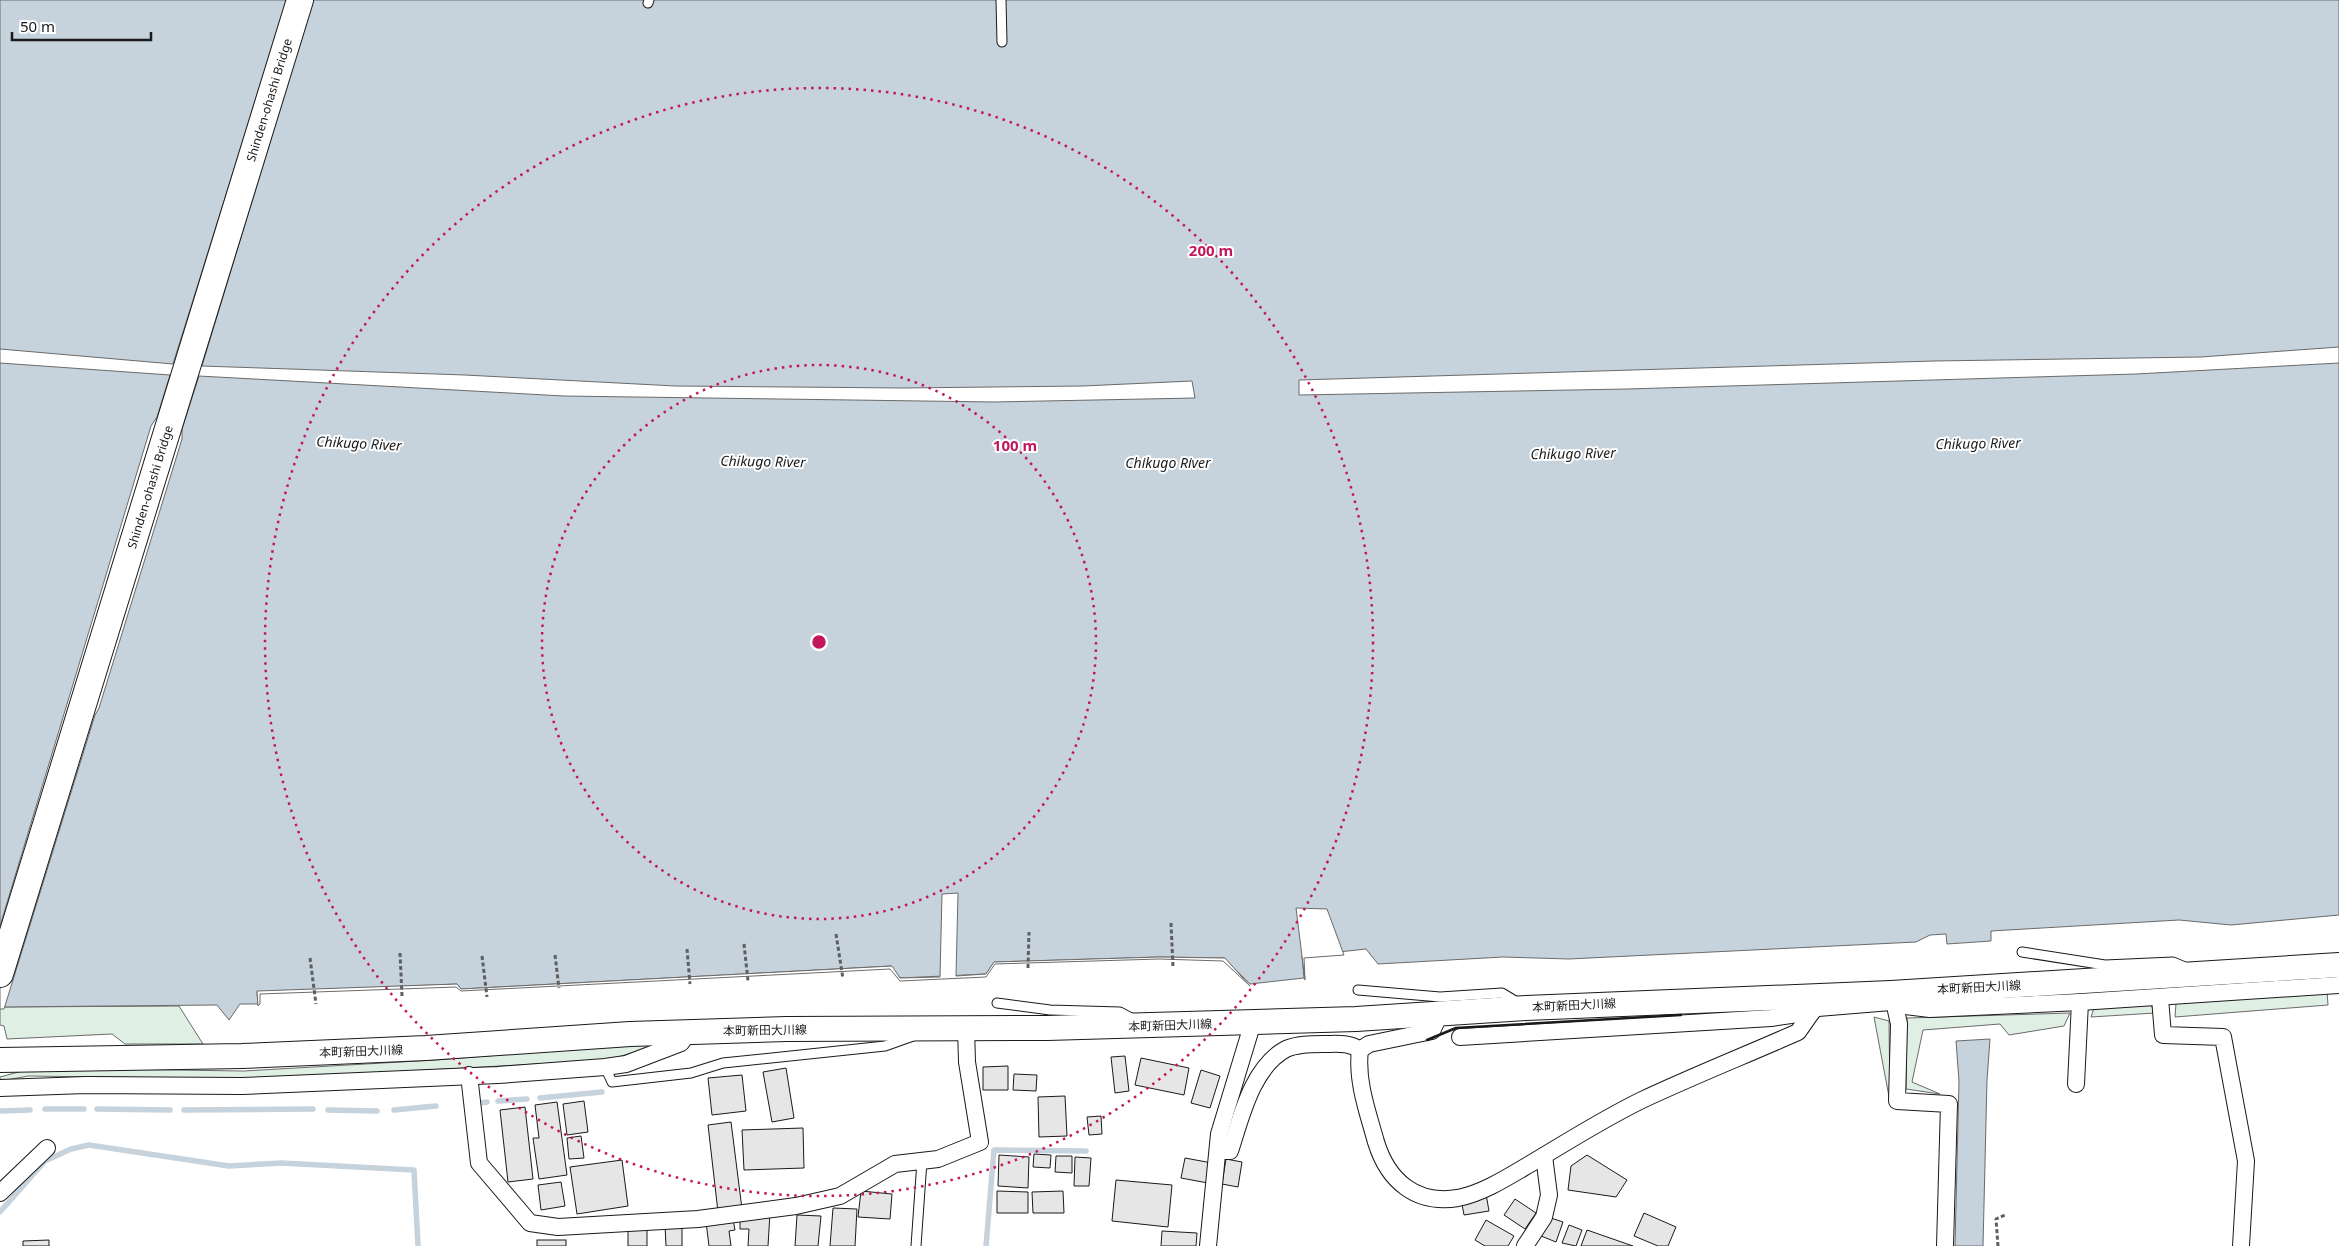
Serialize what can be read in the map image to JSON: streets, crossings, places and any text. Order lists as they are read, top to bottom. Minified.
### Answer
{"streets":{"main road":["Shinden-ohashi Bridge","本町新田大川線"]},"water":["Chikugo River"],"scale_bar":"50 m","rings":["200 m","100 m"]}
